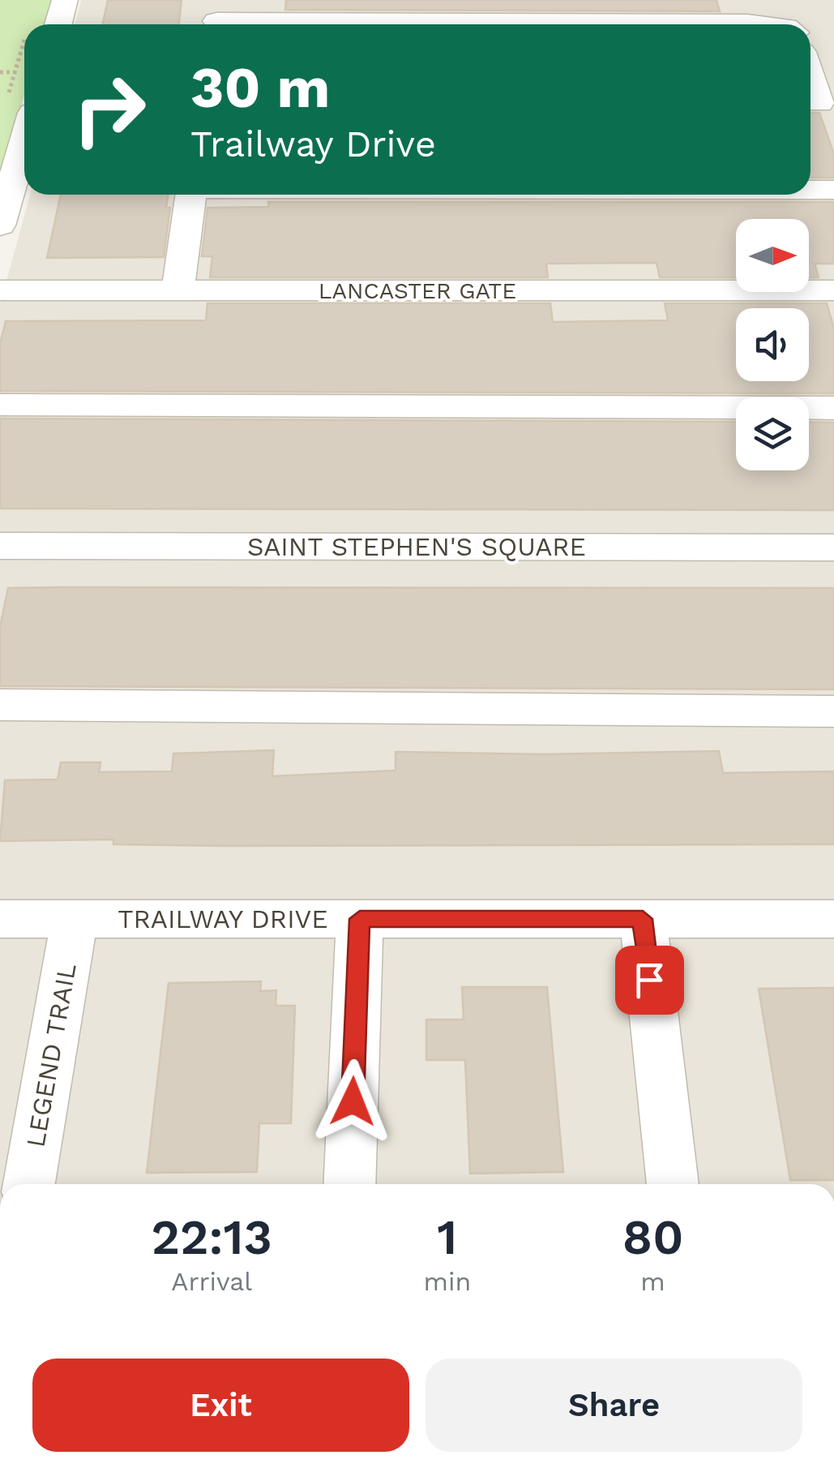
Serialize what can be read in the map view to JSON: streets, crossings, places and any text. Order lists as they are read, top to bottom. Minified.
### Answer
{"streets":{"street":["LANCASTER GATE","SAINT STEPHEN'S SQUARE","TRAILWAY DRIVE","LEGEND TRAIL"]},"crossings":[["TRAILWAY DRIVE","LEGEND TRAIL"]],"north":"right","page":{"turn":["30 m","Trailway Drive"],"eta":["22:13","Arrival","1","min","80","m"],"buttons":["Exit","Share"]}}
